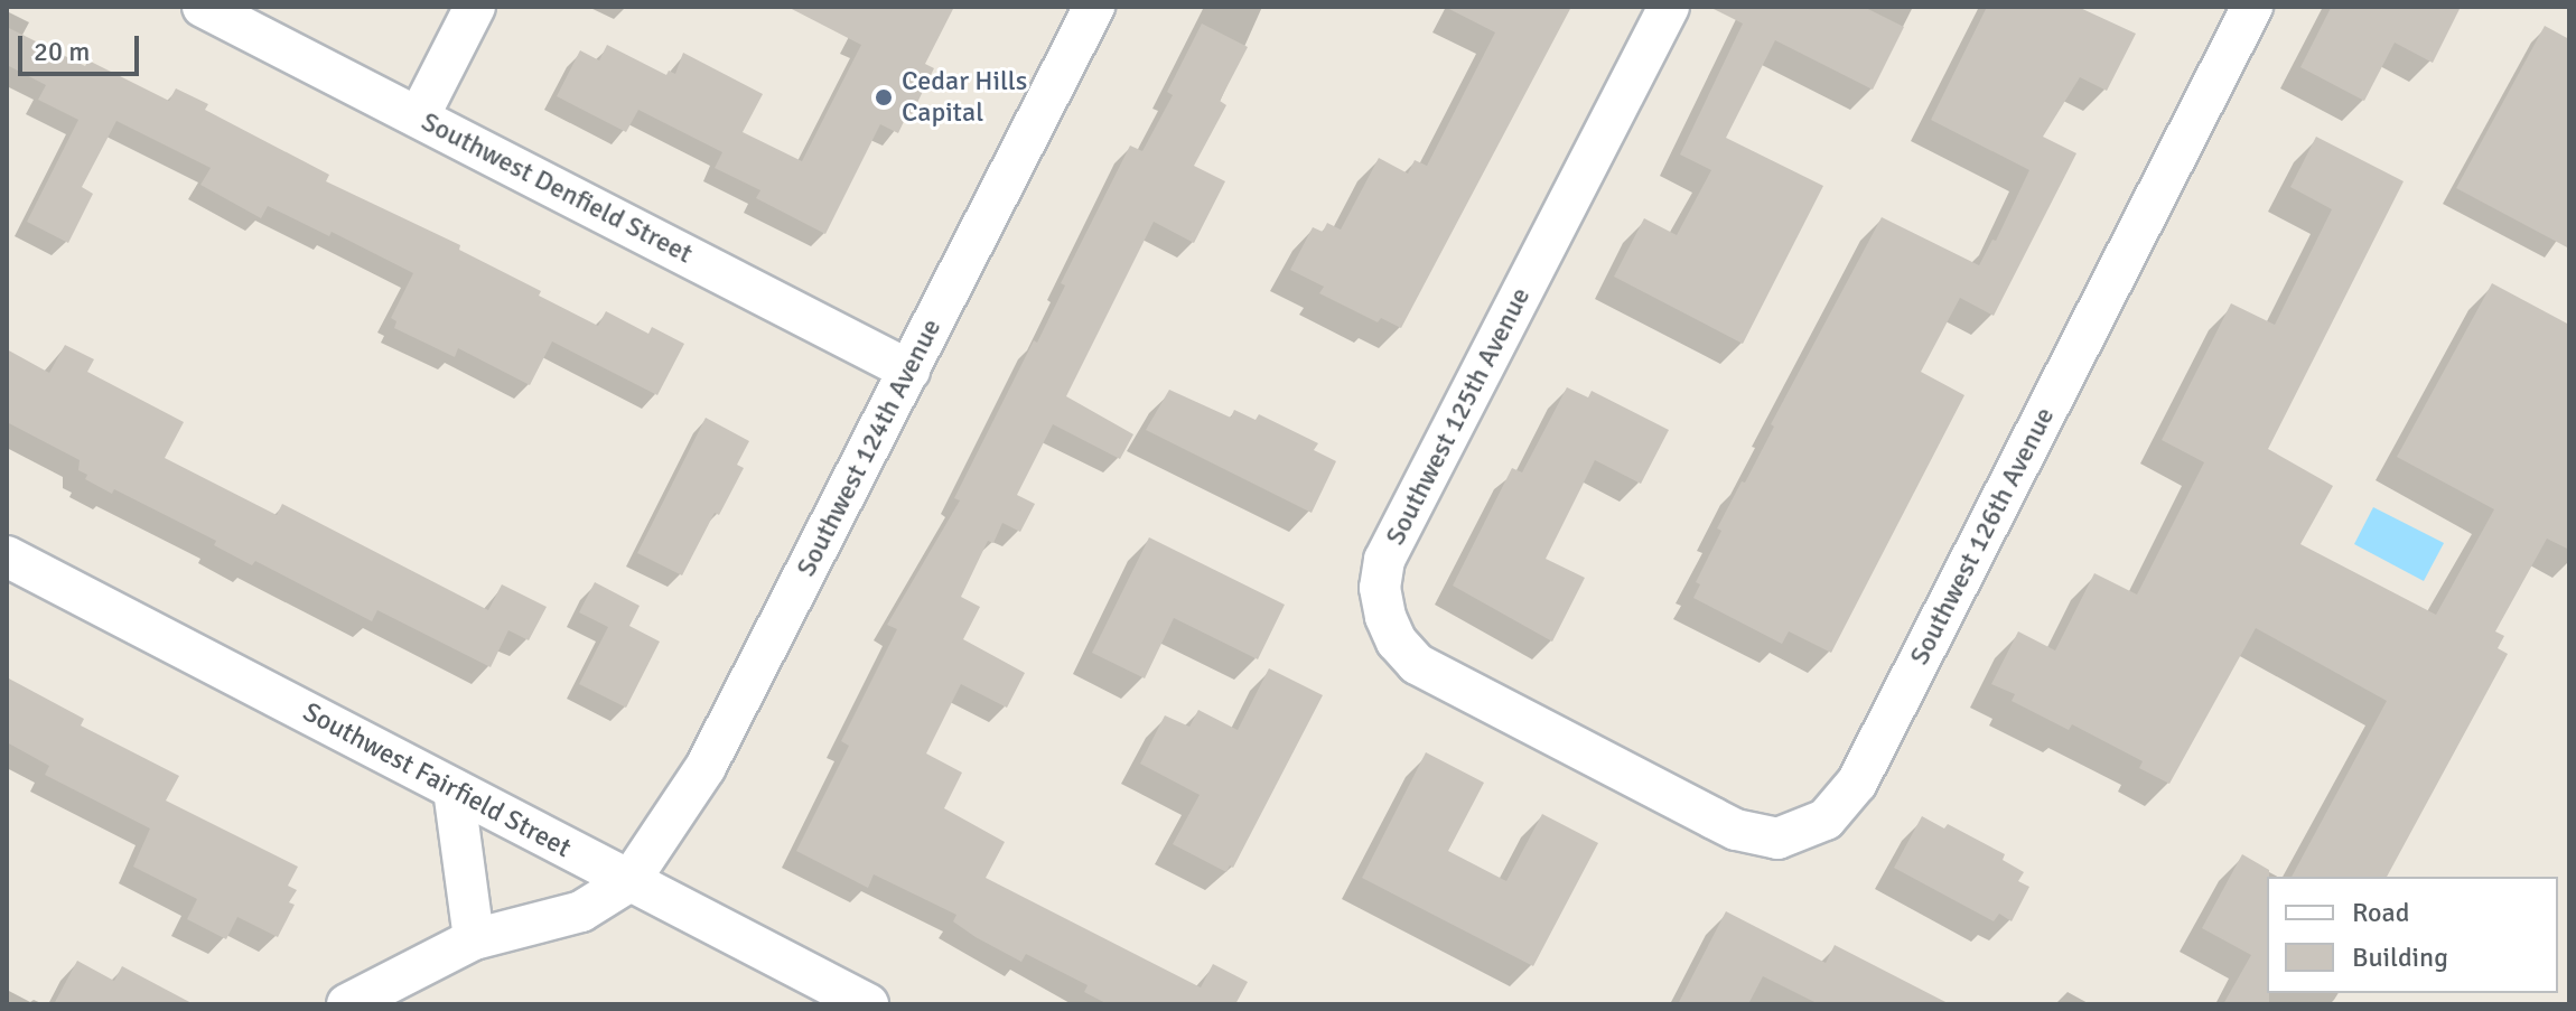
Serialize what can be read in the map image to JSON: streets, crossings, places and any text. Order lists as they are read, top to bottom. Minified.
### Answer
{"streets":{"street":["Southwest Denfield Street","Southwest 125th Avenue","Southwest 124th Avenue","Southwest 126th Avenue","Southwest Fairfield Street"]},"crossings":[["Southwest Denfield Street","Southwest 124th Avenue"],["Southwest 125th Avenue","Southwest 126th Avenue"],["Southwest 124th Avenue","Southwest Fairfield Street"]],"places":["Cedar Hills Capital"],"legend":["Road","Building"],"scale_bar":"20 m"}
